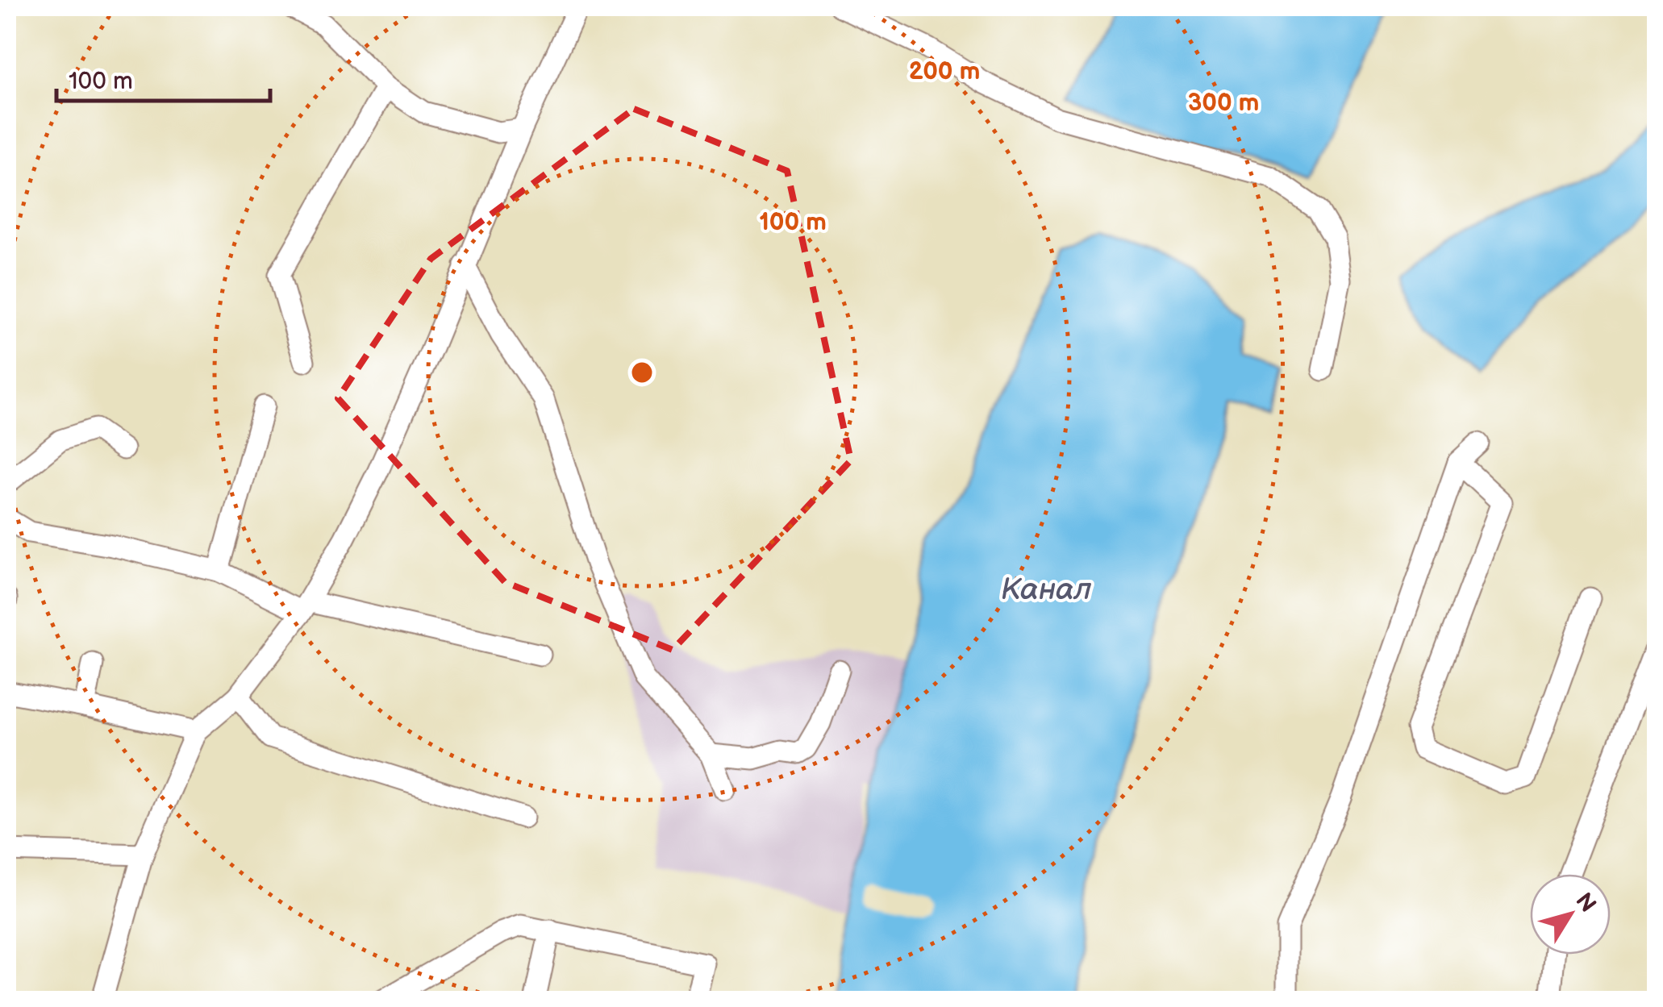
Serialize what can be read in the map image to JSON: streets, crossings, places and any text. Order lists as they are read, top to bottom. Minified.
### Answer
{"water":["Канал"],"scale_bar":"100 m","north":"top right","rings":["200 m","300 m","100 m"]}
